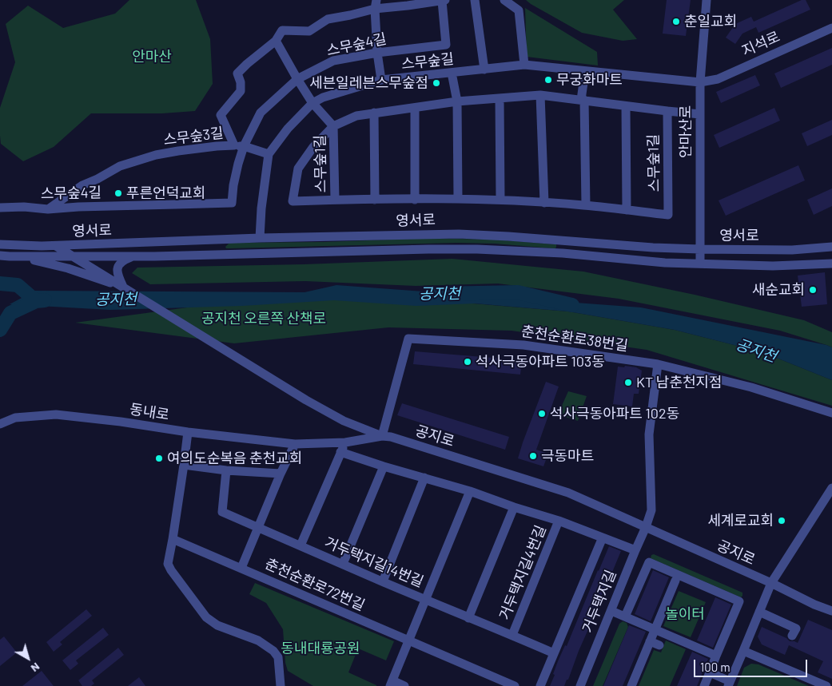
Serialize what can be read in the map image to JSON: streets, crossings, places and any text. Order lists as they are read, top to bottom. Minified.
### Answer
{"streets":{"street":["지석로","스무숲4길","스무숲길","안마산로","스무숲3길","스무숲1길","영서로","춘천순환로38번길","동내로","공지로","거두택지길14번길","거두택지길4번길","춘천순환로72번길","거두택지길"]},"crossings":[["지석로","스무숲길"],["지석로","안마산로"],["스무숲4길","스무숲3길"],["스무숲길","안마산로"],["스무숲길","영서로"],["안마산로","영서로"],["춘천순환로38번길","동내로"],["춘천순환로38번길","공지로"],["동내로","공지로"],["공지로","거두택지길"],["거두택지길14번길","거두택지길4번길"],["거두택지길4번길","거두택지길"]],"water":["공지천"],"parks":["안마산","공지천 오른쪽 산책로","놀이터","동내대룡공원"],"places":["춘일교회","무궁화마트","세븐일레븐스무숲점","푸른언덕교회","새순교회","석사극동아파트 103동","KT 남춘천지점","석사극동아파트 102동","극동마트","여의도순복음 춘천교회","세계로교회"],"scale_bar":"100 m","north":"bottom right"}
